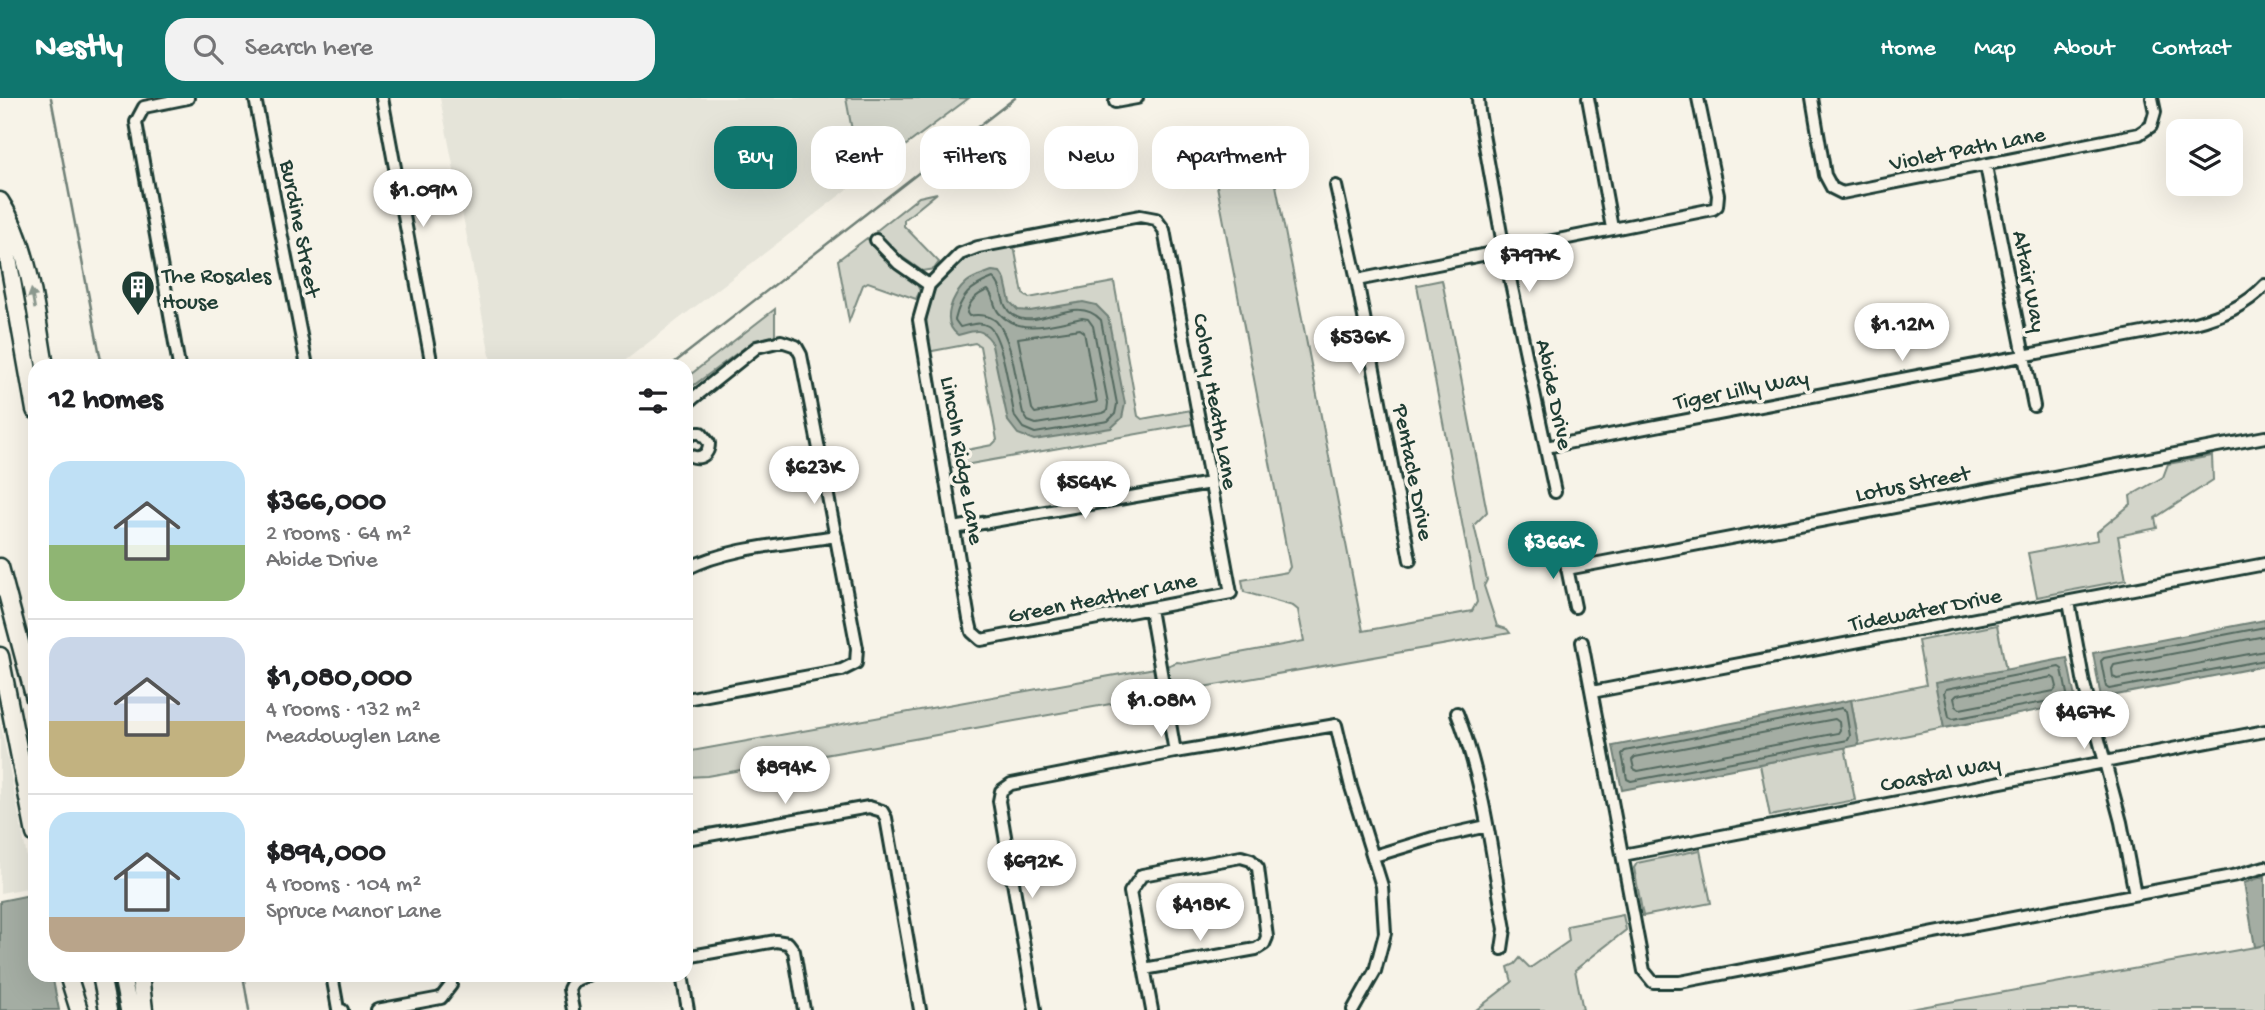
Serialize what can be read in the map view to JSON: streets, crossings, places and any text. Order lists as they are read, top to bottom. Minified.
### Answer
{"streets":{"street":["Violet Path Lane","Burdine Street","Altair Way","Tiger Lilly Way","Abide Drive","Colony Heath Lane","Lincoln Ridge Lane","Pentacle Drive","Lotus Street","Green Heather Lane","Tidewater Drive","Coastal Way"]},"crossings":[["Violet Path Lane","Altair Way"],["Altair Way","Tiger Lilly Way"],["Tiger Lilly Way","Abide Drive"],["Colony Heath Lane","Lincoln Ridge Lane"],["Colony Heath Lane","Green Heather Lane"],["Lincoln Ridge Lane","Green Heather Lane"]],"places":{"building":["The Rosales House"]},"page":{"header":"Nestly","search":"Search here","nav":["Home","Map","About","Contact"],"chip":["Buy","Rent","Filters","New","Apartment"],"price":["$1.09M","$797K","$1.12M","$536K","$623K","$564K","$366K","$1.08M","$467K","$894K","$692K","$418K"],"heading":"12 homes","list":[{"name":"$366,000","note":"2 rooms · 64 m² · Abide Drive"},{"name":"$1,080,000","note":"4 rooms · 132 m² · Meadowglen Lane"},{"name":"$894,000","note":"4 rooms · 104 m² · Spruce Manor Lane"}]}}
